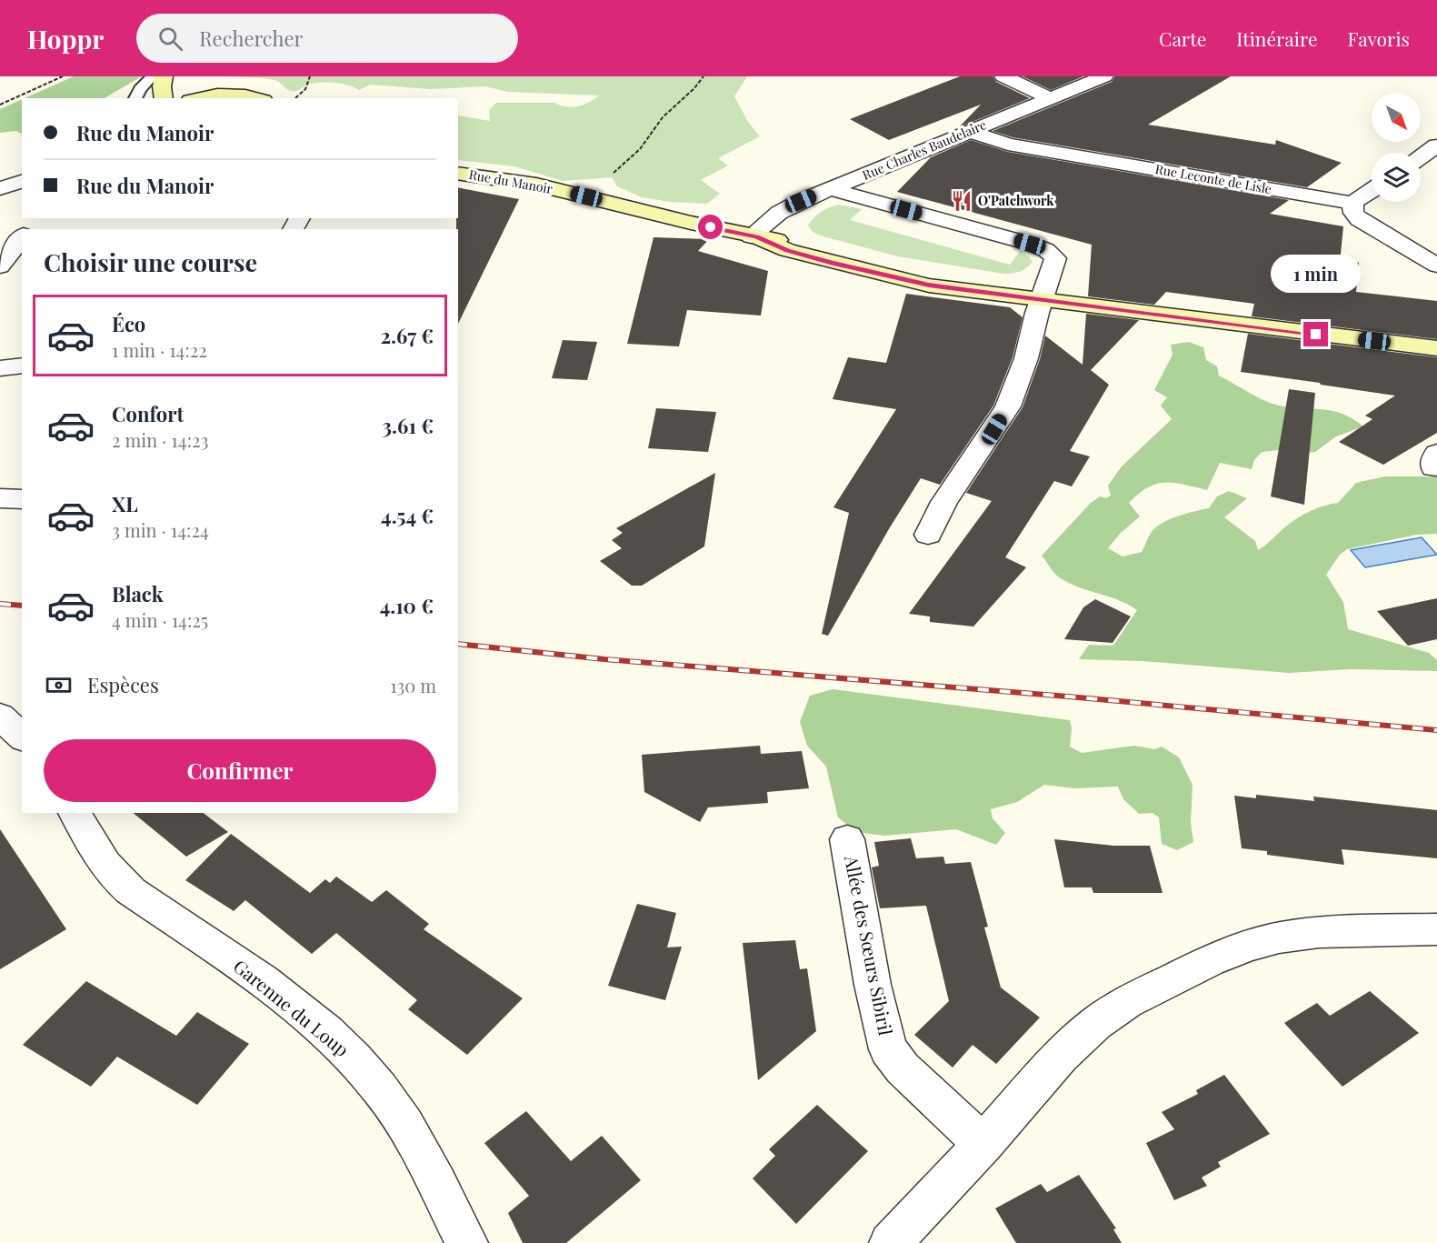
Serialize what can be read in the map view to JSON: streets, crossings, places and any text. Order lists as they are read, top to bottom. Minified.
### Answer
{"streets":{"street":["Rue Charles Baudelaire","Rue Leconte de Lisle","Rue du Manoir","Allée des Sœurs Sibiril","Garenne du Loup"]},"crossings":[["Rue Charles Baudelaire","Rue Leconte de Lisle"],["Rue Charles Baudelaire","Rue du Manoir"]],"places":{"restaurant":["O'Patchwork"]},"north":"bottom right","page":{"header":"Hoppr","search":"Rechercher","nav":["Carte","Itinéraire","Favoris"],"banner":["Rue du Manoir","Rue du Manoir"],"heading":"Choisir une course","bubble":"1 min","list":[{"name":"Éco","note":"1 min · 14:22","value":"2.67 €"},{"name":"Confort","note":"2 min · 14:23","value":"3.61 €"},{"name":"XL","note":"3 min · 14:24","value":"4.54 €"},{"name":"Black","note":"4 min · 14:25","value":"4.10 €"}],"pay":["Espèces","130 m"],"buttons":"Confirmer"}}
